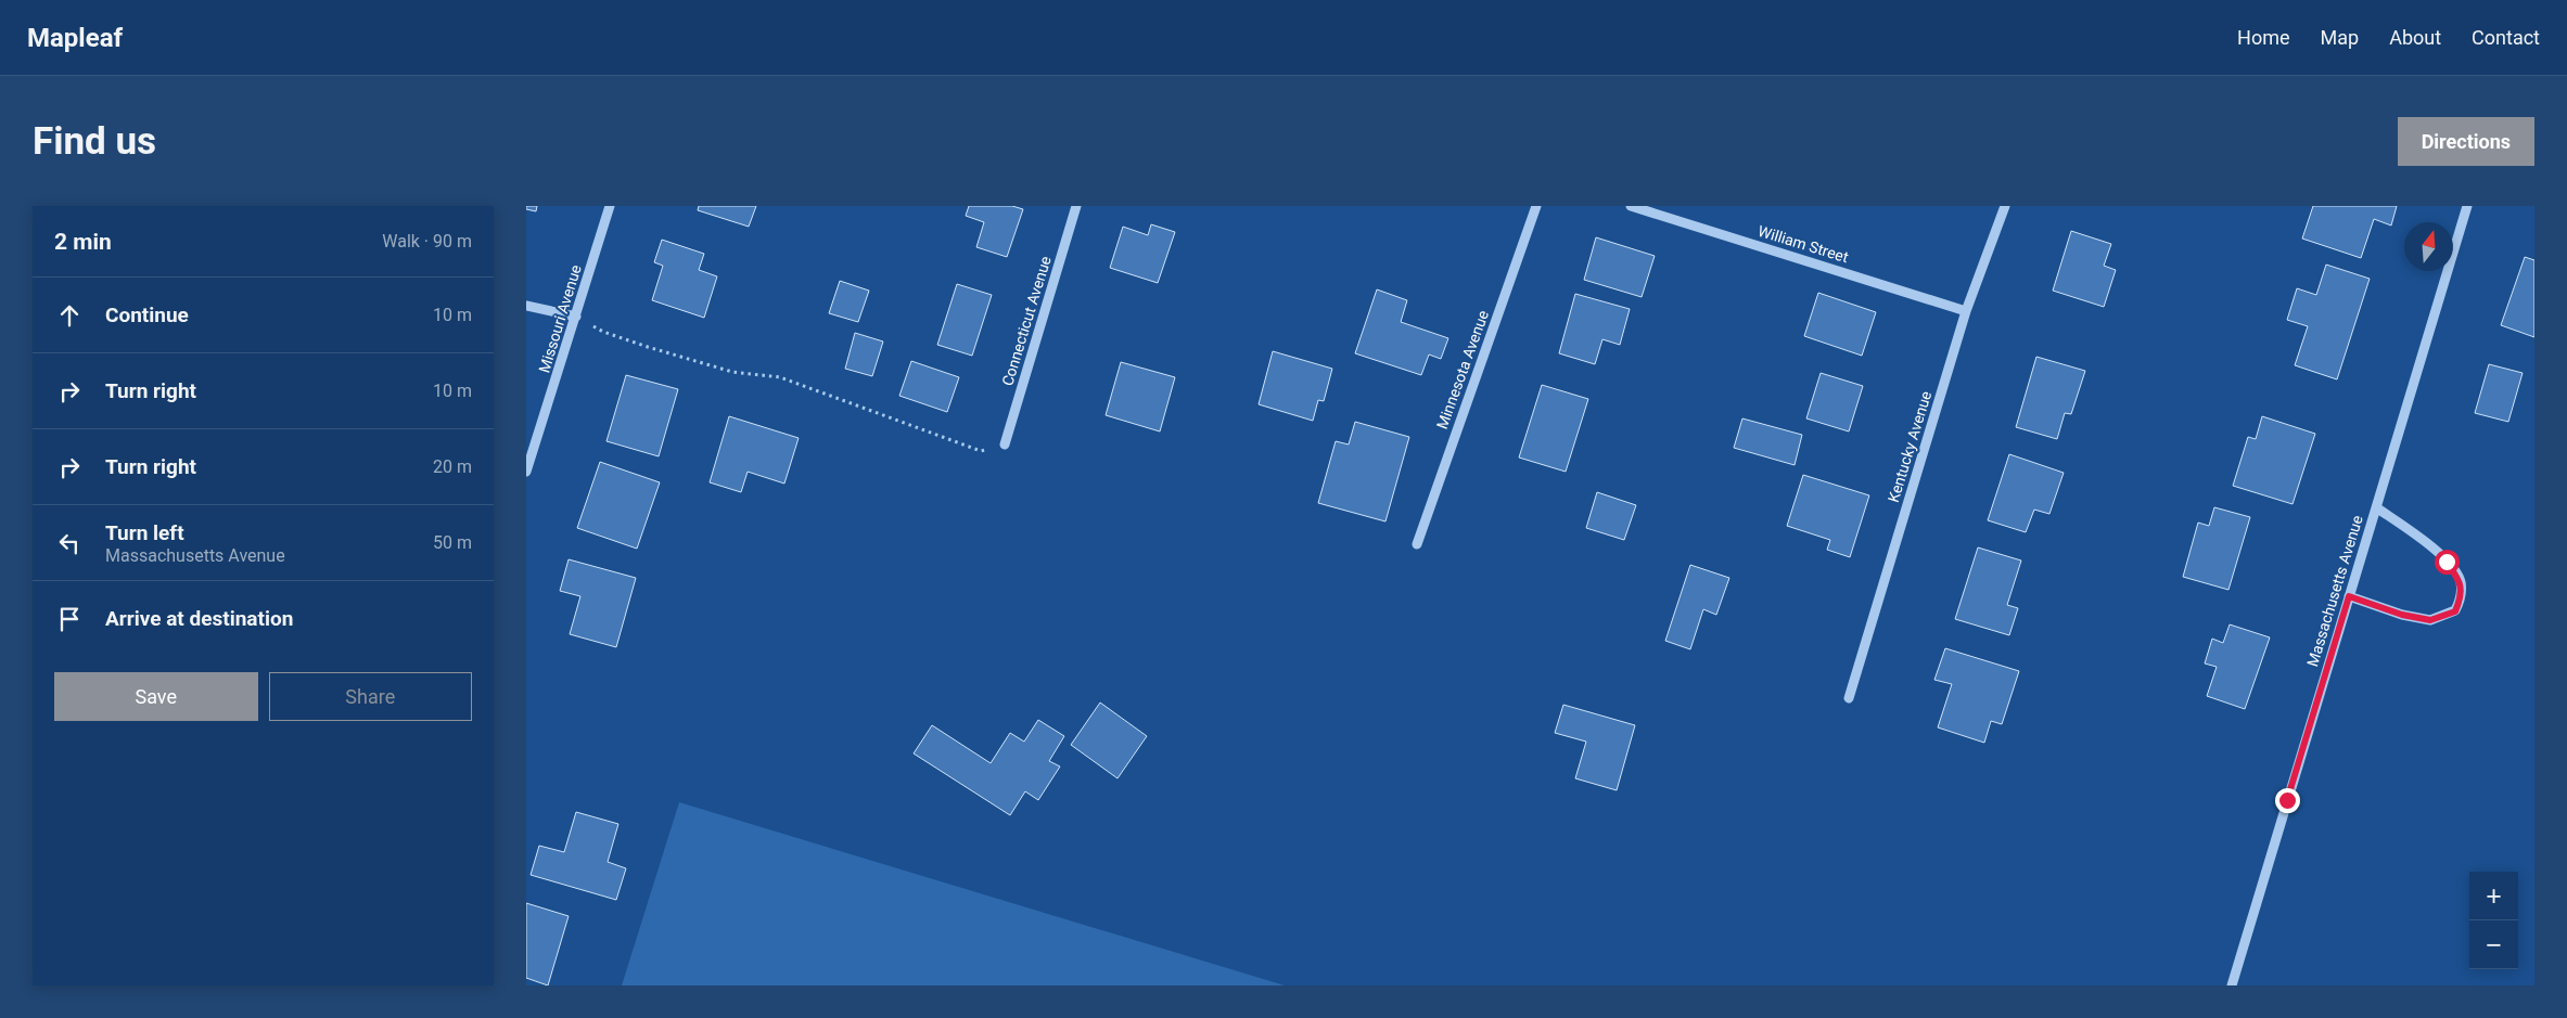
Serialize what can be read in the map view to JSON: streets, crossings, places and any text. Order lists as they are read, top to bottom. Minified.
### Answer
{"streets":{"street":["William Street","Missouri Avenue","Connecticut Avenue","Minnesota Avenue","Kentucky Avenue","Massachusetts Avenue"]},"crossings":[["William Street","Kentucky Avenue"]],"north":"top","page":{"header":"Mapleaf","nav":["Home","Map","About","Contact"],"buttons":["Directions",["Save","Share"]],"title":"Find us","heading":["2 min","Walk · 90 m"],"list":[["Continue","10 m"],["Turn right","10 m"],["Turn right","20 m"],["Turn left","Massachusetts Avenue","50 m"],"Arrive at destination"],"map_buttons":["+","−"]}}
